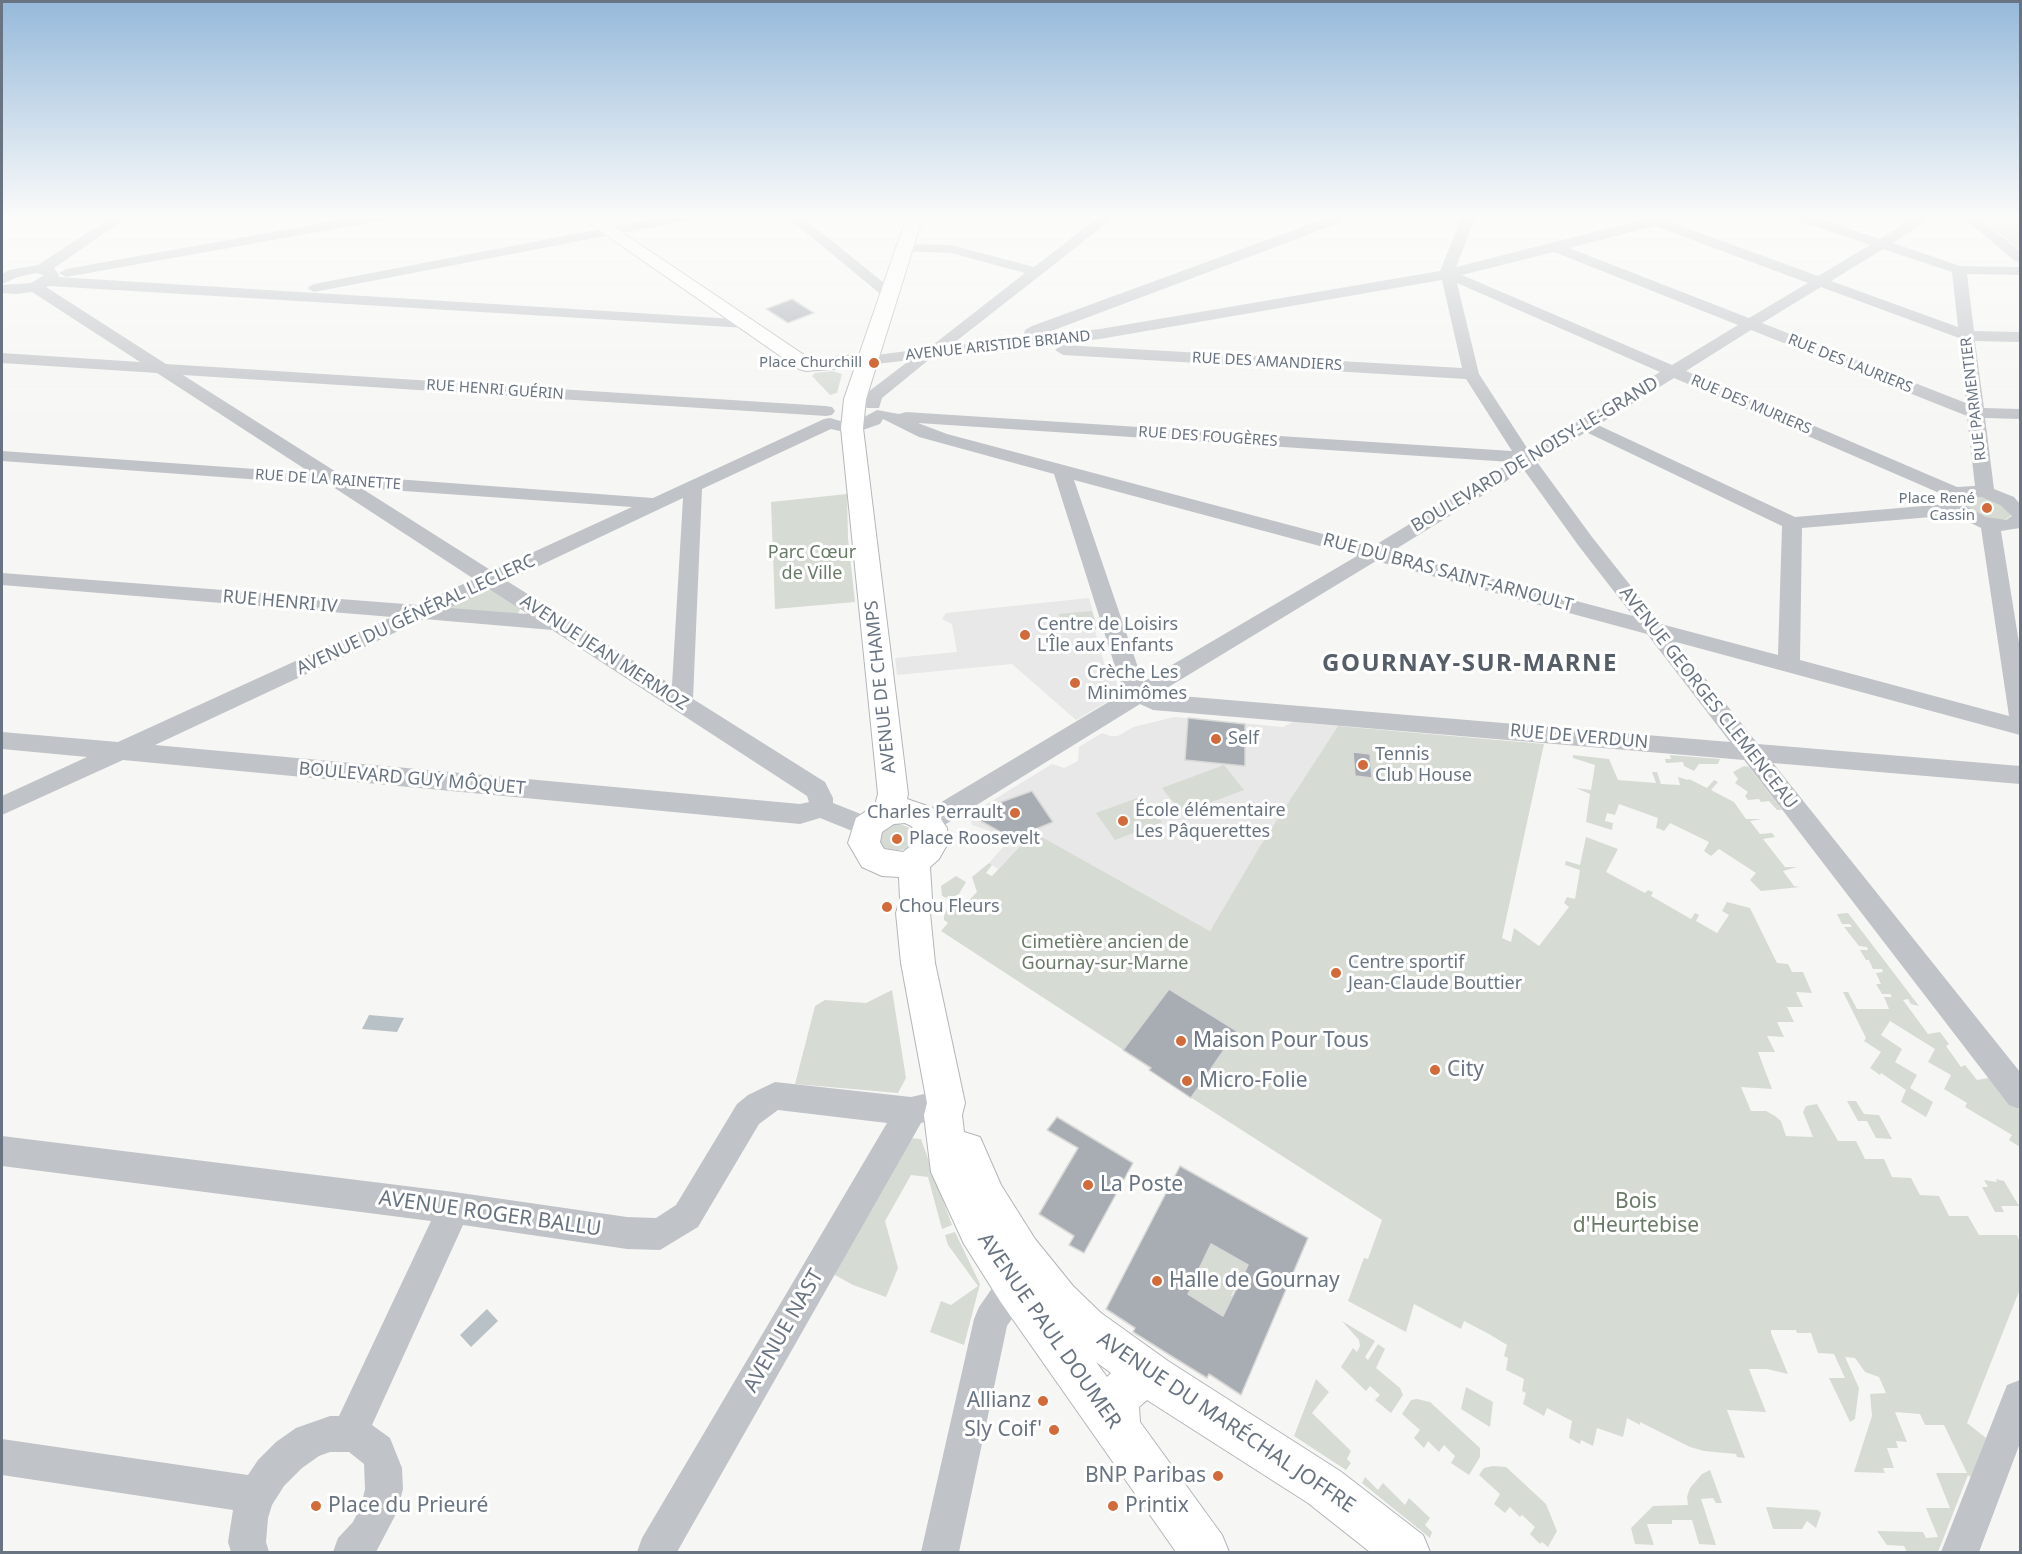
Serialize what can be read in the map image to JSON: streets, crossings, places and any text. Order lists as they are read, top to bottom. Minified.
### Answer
{"streets":{"main road":["AVENUE ARISTIDE BRIAND","AVENUE DE CHAMPS","AVENUE PAUL DOUMER","AVENUE DU MARÉCHAL JOFFRE"],"street":["RUE DES AMANDIERS","RUE DES LAURIERS","RUE HENRI GUÉRIN","RUE PARMENTIER","RUE DES MURIERS","RUE DES FOUGÈRES","BOULEVARD DE NOISY-LE-GRAND","RUE DE LA RAINETTE","RUE DU BRAS SAINT-ARNOULT","RUE HENRI IV","AVENUE DU GÉNÉRAL LECLERC","AVENUE JEAN MERMOZ","AVENUE GEORGES CLEMENCEAU","RUE DE VERDUN","BOULEVARD GUY MÔQUET","AVENUE ROGER BALLU","AVENUE NAST"]},"crossings":[["AVENUE ARISTIDE BRIAND","RUE DES AMANDIERS"],["AVENUE ARISTIDE BRIAND","AVENUE DE CHAMPS"],["RUE DES AMANDIERS","AVENUE GEORGES CLEMENCEAU"],["RUE DES LAURIERS","RUE PARMENTIER"],["RUE DES LAURIERS","BOULEVARD DE NOISY-LE-GRAND"],["RUE HENRI GUÉRIN","AVENUE DU GÉNÉRAL LECLERC"],["RUE HENRI GUÉRIN","AVENUE JEAN MERMOZ"],["RUE HENRI GUÉRIN","AVENUE DE CHAMPS"],["RUE DES MURIERS","BOULEVARD DE NOISY-LE-GRAND"],["RUE DES FOUGÈRES","BOULEVARD DE NOISY-LE-GRAND"],["RUE DES FOUGÈRES","RUE DU BRAS SAINT-ARNOULT"],["RUE DES FOUGÈRES","AVENUE DE CHAMPS"],["RUE DES FOUGÈRES","AVENUE GEORGES CLEMENCEAU"],["BOULEVARD DE NOISY-LE-GRAND","RUE DU BRAS SAINT-ARNOULT"],["BOULEVARD DE NOISY-LE-GRAND","AVENUE DE CHAMPS"],["BOULEVARD DE NOISY-LE-GRAND","AVENUE GEORGES CLEMENCEAU"],["BOULEVARD DE NOISY-LE-GRAND","RUE DE VERDUN"],["RUE DE LA RAINETTE","AVENUE DU GÉNÉRAL LECLERC"],["RUE DE LA RAINETTE","AVENUE JEAN MERMOZ"],["RUE DU BRAS SAINT-ARNOULT","AVENUE DE CHAMPS"],["RUE DU BRAS SAINT-ARNOULT","AVENUE GEORGES CLEMENCEAU"],["RUE HENRI IV","AVENUE DU GÉNÉRAL LECLERC"],["RUE HENRI IV","AVENUE JEAN MERMOZ"],["AVENUE DU GÉNÉRAL LECLERC","AVENUE JEAN MERMOZ"],["AVENUE DU GÉNÉRAL LECLERC","AVENUE DE CHAMPS"],["AVENUE DU GÉNÉRAL LECLERC","BOULEVARD GUY MÔQUET"],["AVENUE JEAN MERMOZ","BOULEVARD GUY MÔQUET"],["AVENUE GEORGES CLEMENCEAU","RUE DE VERDUN"],["AVENUE ROGER BALLU","AVENUE NAST"],["AVENUE ROGER BALLU","AVENUE DU MARÉCHAL JOFFRE"],["AVENUE NAST","AVENUE DU MARÉCHAL JOFFRE"],["AVENUE PAUL DOUMER","AVENUE DU MARÉCHAL JOFFRE"]],"districts":["GOURNAY-SUR-MARNE"],"parks":["Parc Cœur de Ville","Cimetière ancien de Gournay-sur-Marne","Bois d'Heurtebise"],"places":["Place Churchill","Place René Cassin","Centre de Loisirs L'Île aux Enfants","Crèche Les Minimômes","Self","Tennis Club House","Charles Perrault","École élémentaire Les Pâquerettes","Place Roosevelt","Chou Fleurs","Centre sportif Jean-Claude Bouttier","Maison Pour Tous","City","Micro-Folie","La Poste","Halle de Gournay","Allianz","Sly Coif'","BNP Paribas","Place du Prieuré","Printix"]}
